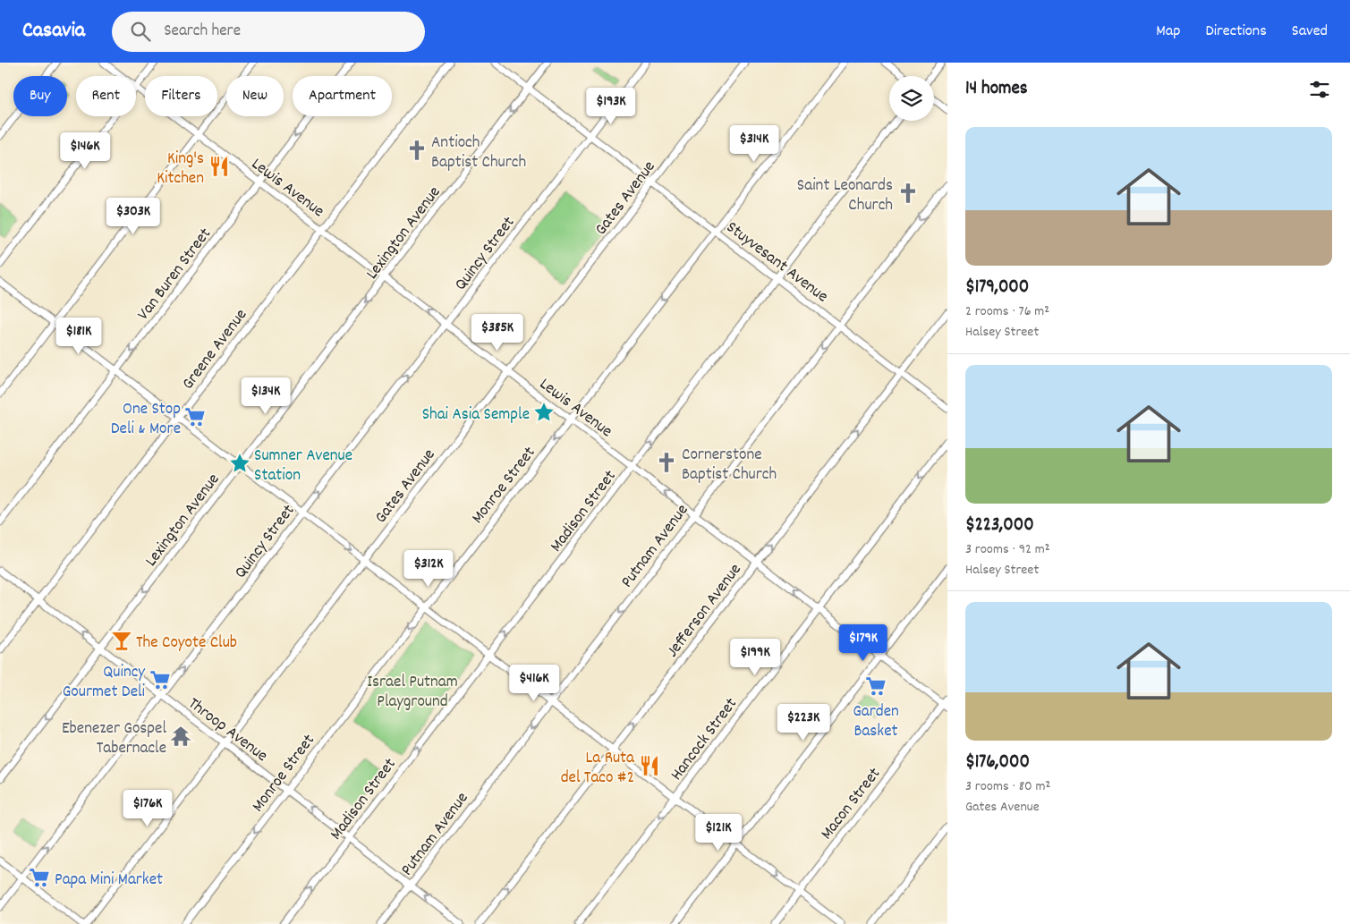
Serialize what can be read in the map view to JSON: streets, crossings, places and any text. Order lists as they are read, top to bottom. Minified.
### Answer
{"streets":{"street":["Lewis Avenue","Gates Avenue","Lexington Avenue","Quincy Street","Stuyvesant Avenue","Van Buren Street","Greene Avenue","Monroe Street","Madison Street","Putnam Avenue","Jefferson Avenue","Throop Avenue","Hancock Street","Macon Street"]},"crossings":[["Lewis Avenue","Gates Avenue"],["Lewis Avenue","Lexington Avenue"],["Lewis Avenue","Quincy Street"],["Lewis Avenue","Van Buren Street"],["Lewis Avenue","Greene Avenue"],["Lewis Avenue","Monroe Street"],["Lewis Avenue","Madison Street"],["Lewis Avenue","Putnam Avenue"],["Lewis Avenue","Jefferson Avenue"],["Lewis Avenue","Hancock Street"],["Lewis Avenue","Macon Street"],["Gates Avenue","Stuyvesant Avenue"],["Gates Avenue","Throop Avenue"],["Lexington Avenue","Stuyvesant Avenue"],["Lexington Avenue","Throop Avenue"],["Quincy Street","Stuyvesant Avenue"],["Quincy Street","Throop Avenue"],["Stuyvesant Avenue","Monroe Street"],["Stuyvesant Avenue","Madison Street"],["Stuyvesant Avenue","Putnam Avenue"],["Stuyvesant Avenue","Jefferson Avenue"],["Greene Avenue","Throop Avenue"],["Monroe Street","Throop Avenue"],["Madison Street","Throop Avenue"],["Putnam Avenue","Throop Avenue"]],"one_way":["Lexington Avenue","Quincy Street","Van Buren Street","Monroe Street","Madison Street","Putnam Avenue","Jefferson Avenue","Throop Avenue","Hancock Street"],"parks":["Israel Putnam Playground"],"places":{"church":["Antioch Baptist Church","Saint Leonards Church","Cornerstone Baptist Church"],"restaurant":["King's Kitchen","La Ruta del Taco #2"],"place":["Shai Asia Semple","Sumner Avenue Station"],"supermarket":["One Stop Deli & More","Quincy Gourmet Deli","Garden Basket","Papa Mini Market"],"bar":["The Coyote Club"],"temple":["Ebenezer Gospel Tabernacle"]},"page":{"header":"Casavia","search":"Search here","nav":["Map","Directions","Saved"],"heading":"14 homes","chip":["Buy","Rent","Filters","New","Apartment"],"price":["$193K","$314K","$146K","$303K","$385K","$181K","$134K","$312K","$179K","$199K","$416K","$223K","$176K","$121K"],"list":[{"name":"$179,000","note":"2 rooms · 76 m² · Halsey Street"},{"name":"$223,000","note":"3 rooms · 92 m² · Halsey Street"},{"name":"$176,000","note":"3 rooms · 80 m² · Gates Avenue"}]}}
